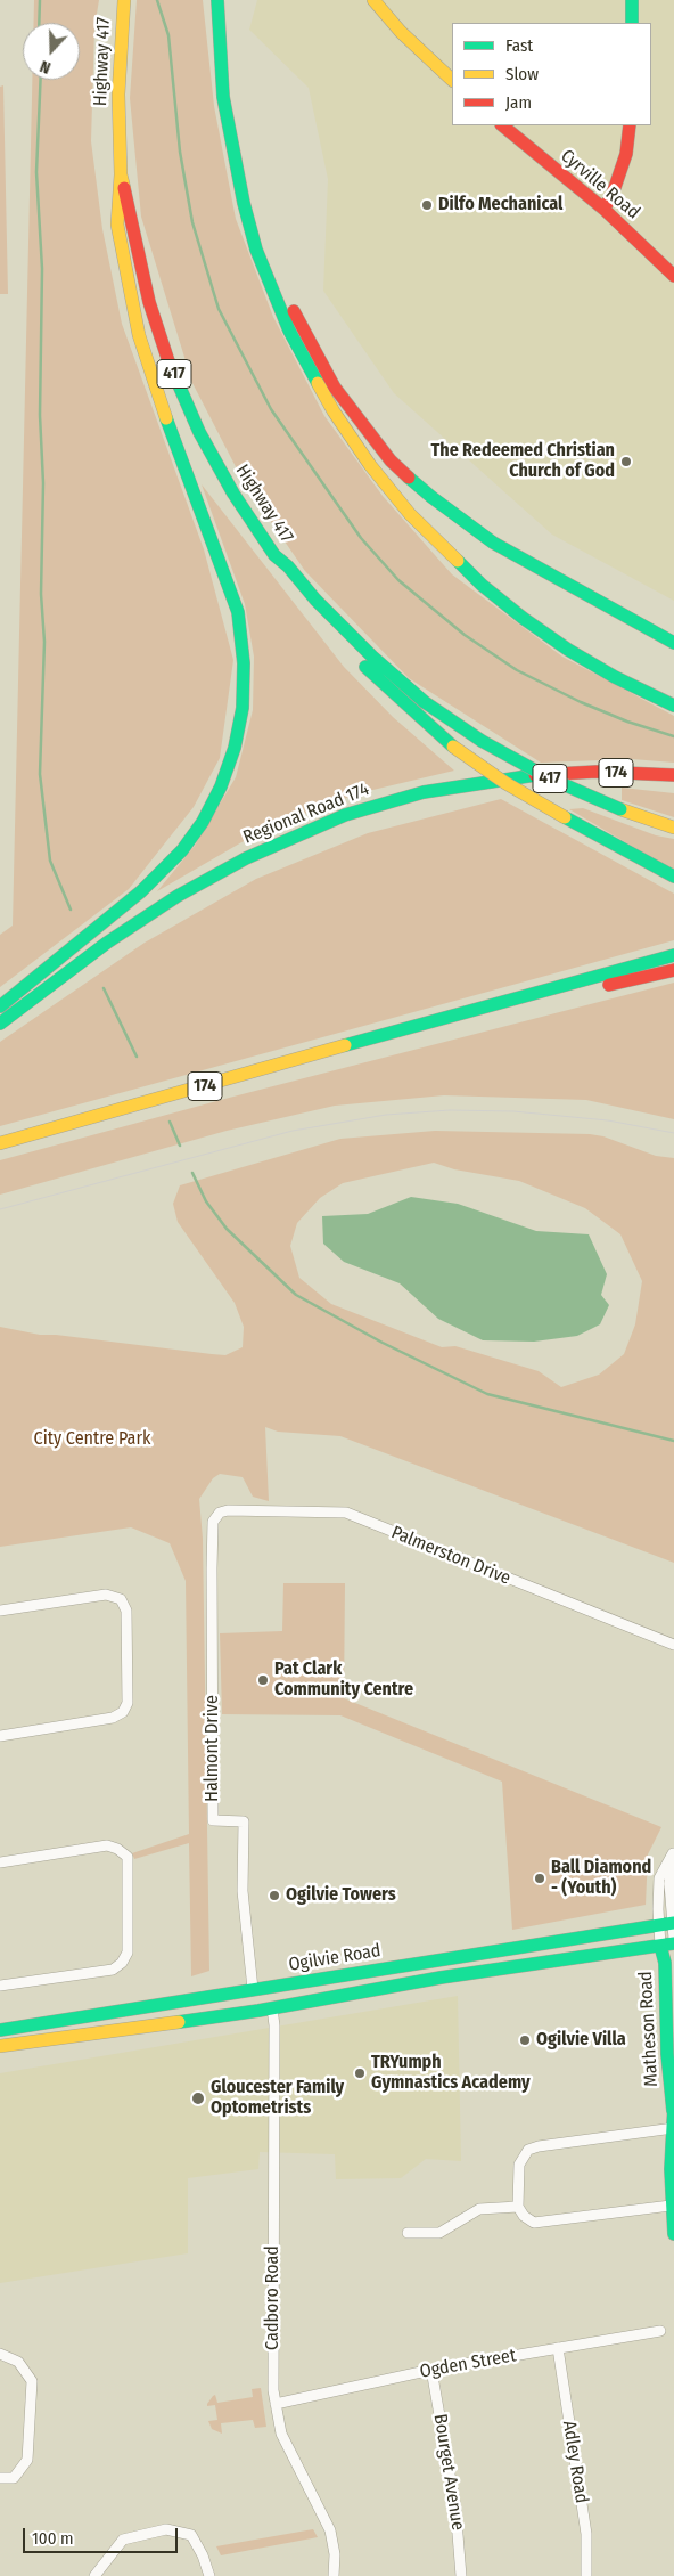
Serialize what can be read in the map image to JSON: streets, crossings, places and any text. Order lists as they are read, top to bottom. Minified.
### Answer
{"streets":{"main road":["Highway 417","Cyrville Road","417","174","Regional Road 174","Ogilvie Road","Matheson Road"],"street":["Palmerston Drive","Halmont Drive","Cadboro Road","Ogden Street","Adley Road","Bourget Avenue"]},"crossings":[["Palmerston Drive","Halmont Drive"],["Halmont Drive","Ogilvie Road"],["Ogilvie Road","Matheson Road"],["Ogilvie Road","Cadboro Road"],["Cadboro Road","Ogden Street"],["Ogden Street","Adley Road"],["Ogden Street","Bourget Avenue"]],"parks":["City Centre Park"],"places":["Dilfo Mechanical","The Redeemed Christian Church of God","Pat Clark Community Centre","Ball Diamond - (Youth)","Ogilvie Towers","Ogilvie Villa","TRYumph Gymnastics Academy","Gloucester Family Optometrists"],"legend":["Fast","Slow","Jam"],"scale_bar":"100 m","north":"bottom"}
